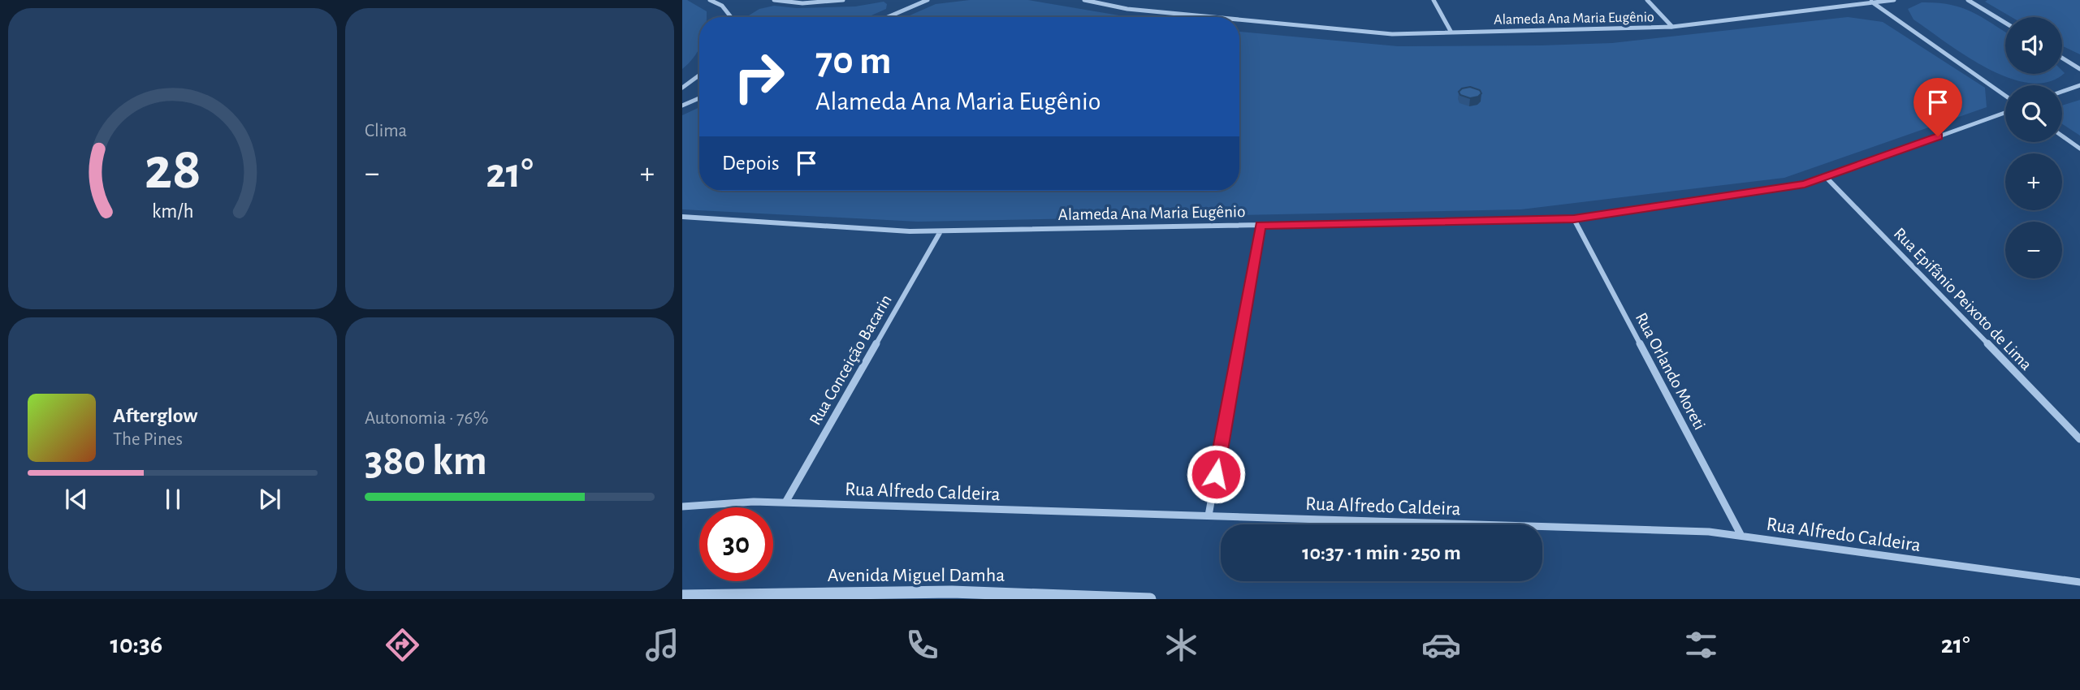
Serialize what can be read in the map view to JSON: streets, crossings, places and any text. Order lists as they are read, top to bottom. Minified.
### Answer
{"streets":{"street":["Alameda Ana Maria Eugênio","Rua Epifânio Peixoto de Lima","Rua Conceição Bacarin","Rua Orlando Moreti","Rua Alfredo Caldeira","Avenida Miguel Damha"]},"crossings":[["Alameda Ana Maria Eugênio","Rua Epifânio Peixoto de Lima"],["Alameda Ana Maria Eugênio","Rua Conceição Bacarin"],["Alameda Ana Maria Eugênio","Rua Orlando Moreti"],["Rua Conceição Bacarin","Rua Alfredo Caldeira"],["Rua Orlando Moreti","Rua Alfredo Caldeira"]],"page":{"tile":["Clima",["Autonomia · 76%","380 km"]],"map_buttons":["+","−"],"turn":["70 m","Alameda Ana Maria Eugênio"],"then":"Depois","heat":["−","21°","+"],"song":["Afterglow","The Pines"],"limit":"30","trip":"10:37 · 1 min · 250 m","tabs":["10:36","21°"],"gauge":["28","km/h"]}}
